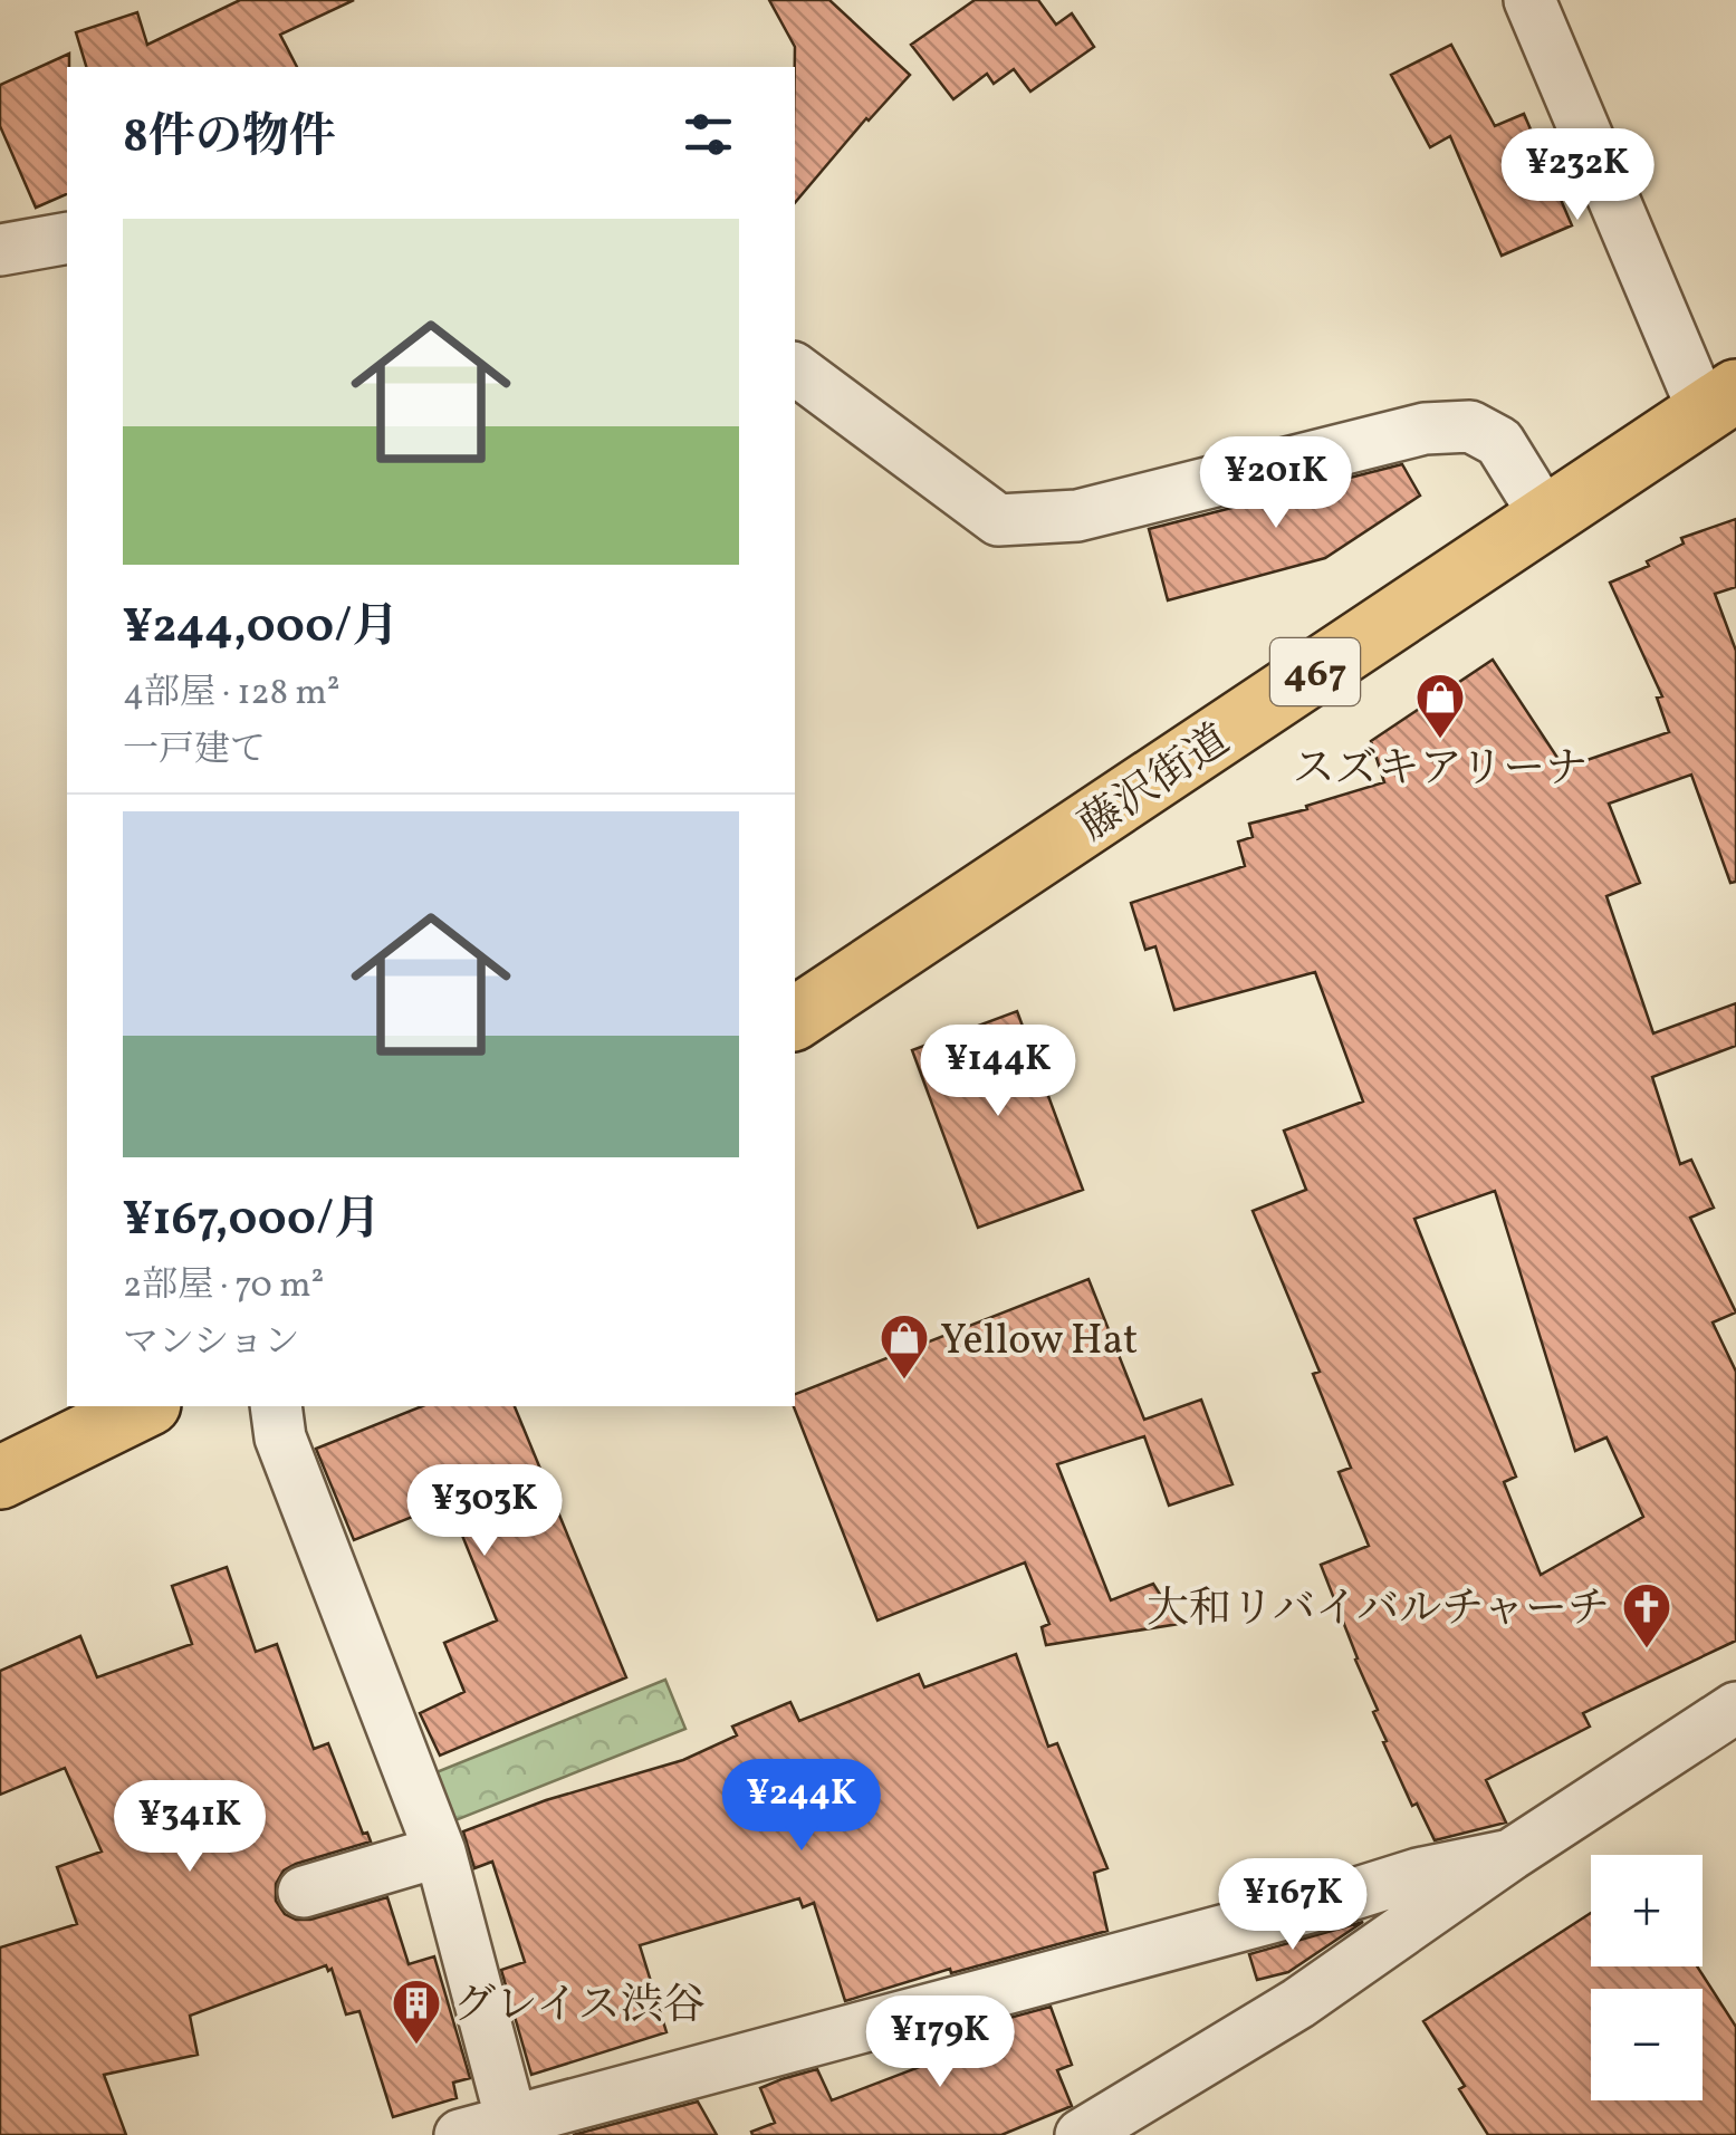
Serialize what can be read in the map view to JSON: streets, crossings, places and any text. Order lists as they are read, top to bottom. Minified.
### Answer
{"streets":{"highway":["467","藤沢街道"]},"places":{"shop":["スズキアリーナ","Yellow Hat"],"church":["大和リバイバルチャーチ"],"building":["グレイス渋谷"]},"page":{"heading":"8件の物件","price":["¥232K","¥201K","¥144K","¥303K","¥244K","¥341K","¥167K","¥179K"],"list":[{"name":"¥244,000/月","note":"4部屋 · 128 m² · 一戸建て"},{"name":"¥167,000/月","note":"2部屋 · 70 m² · マンション"}],"map_buttons":["+","−"]}}
